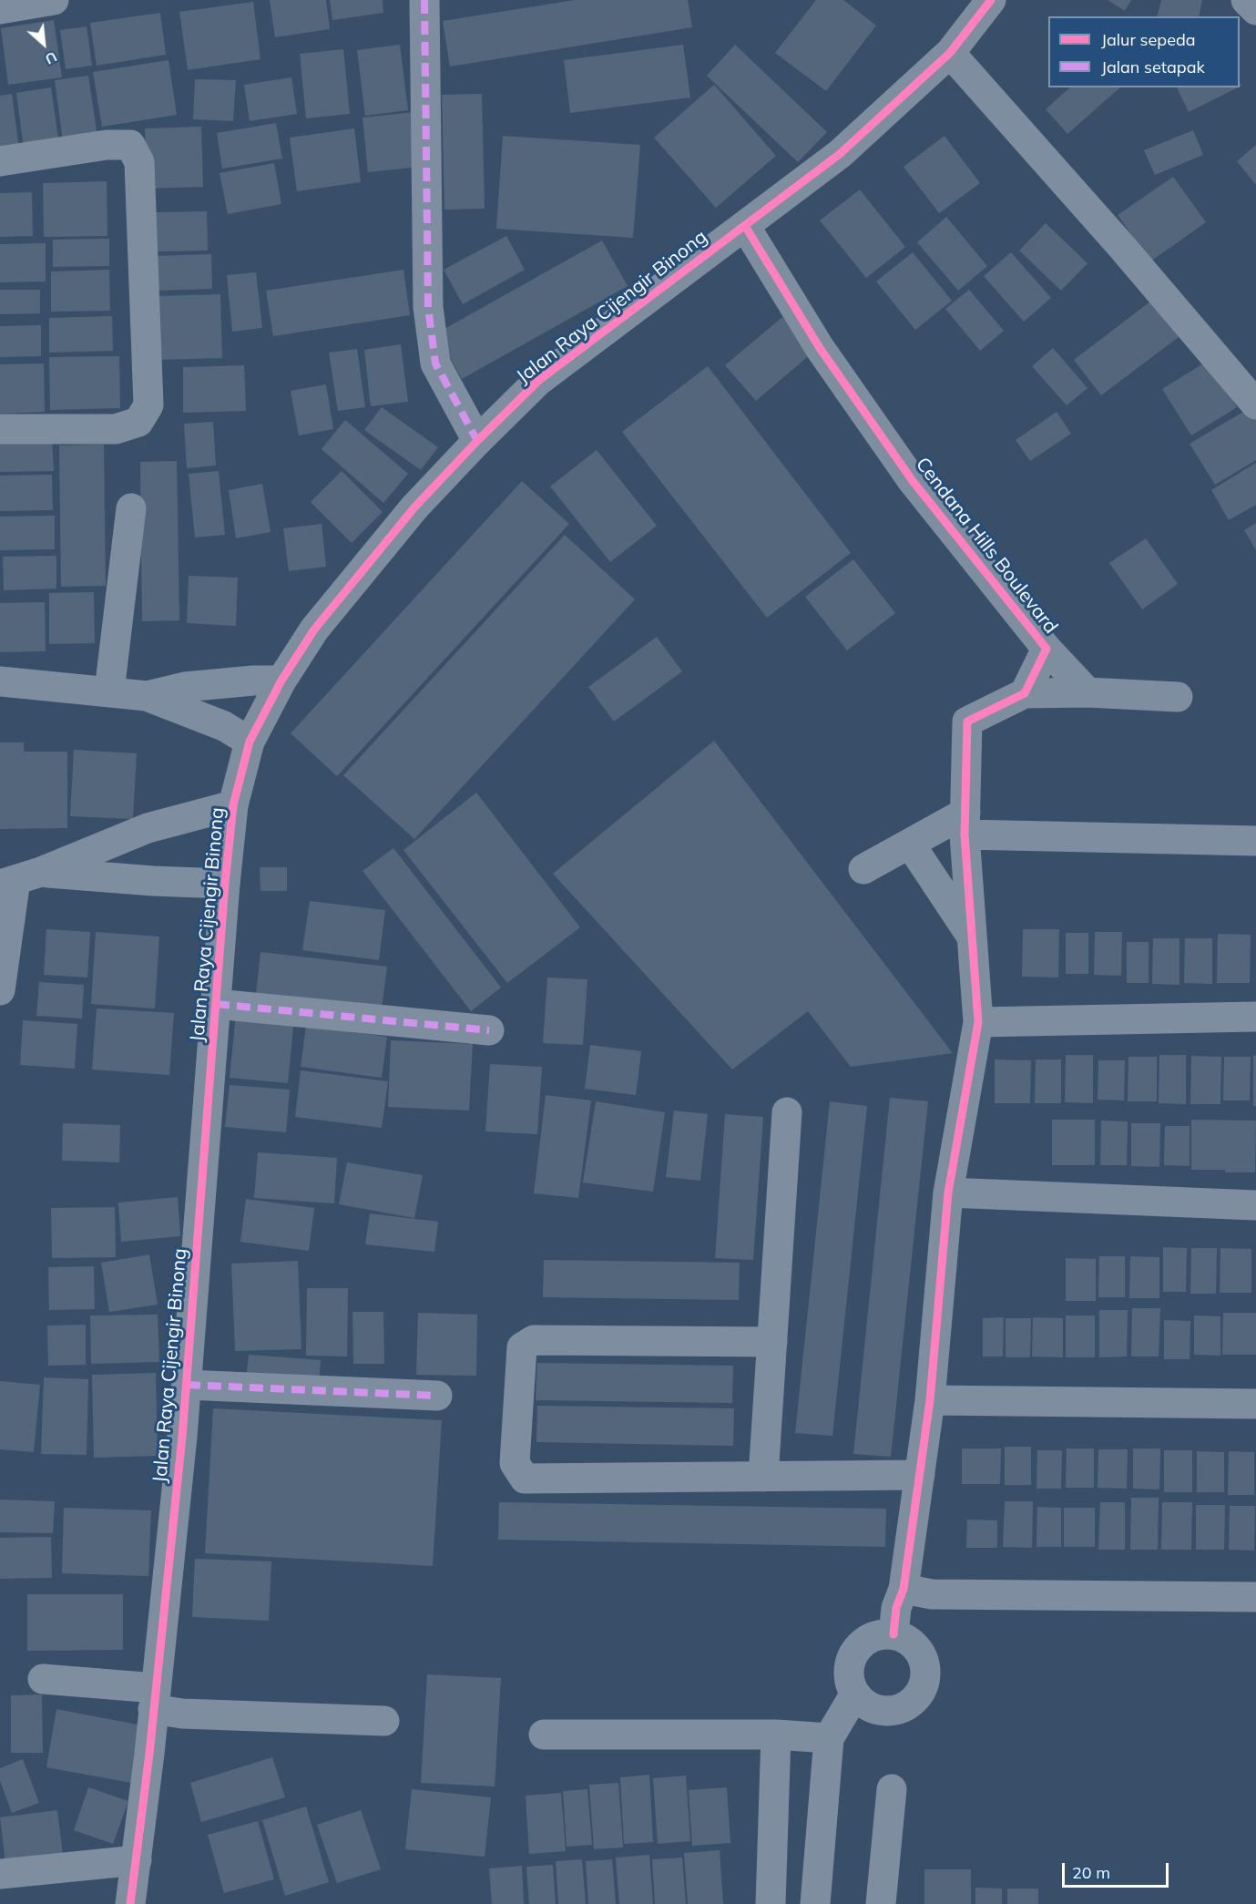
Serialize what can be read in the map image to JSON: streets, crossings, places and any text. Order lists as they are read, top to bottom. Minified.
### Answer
{"streets":{"street":["Jalan Raya Cijengir Binong","Cendana Hills Boulevard"]},"crossings":[["Jalan Raya Cijengir Binong","Cendana Hills Boulevard"]],"legend":["Jalur sepeda","Jalan setapak"],"scale_bar":"20 m","north":"bottom right"}
